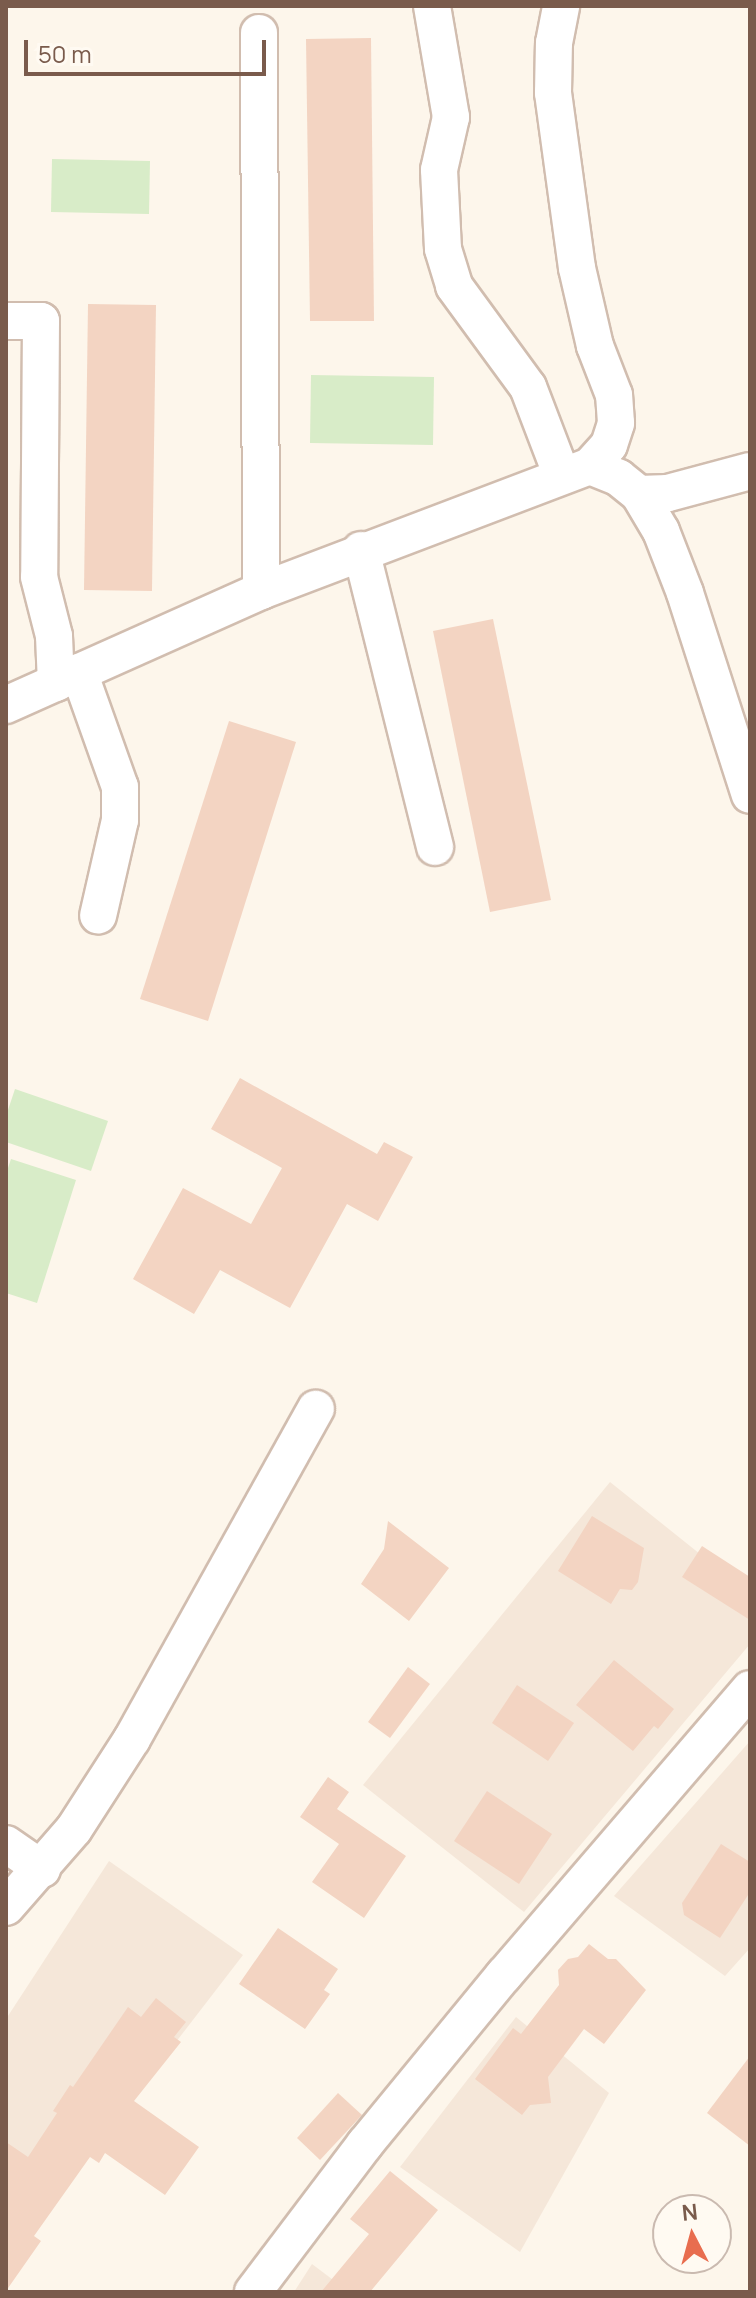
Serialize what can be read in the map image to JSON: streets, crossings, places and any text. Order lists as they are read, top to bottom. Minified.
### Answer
{"scale_bar":"50 m","north":"top"}
